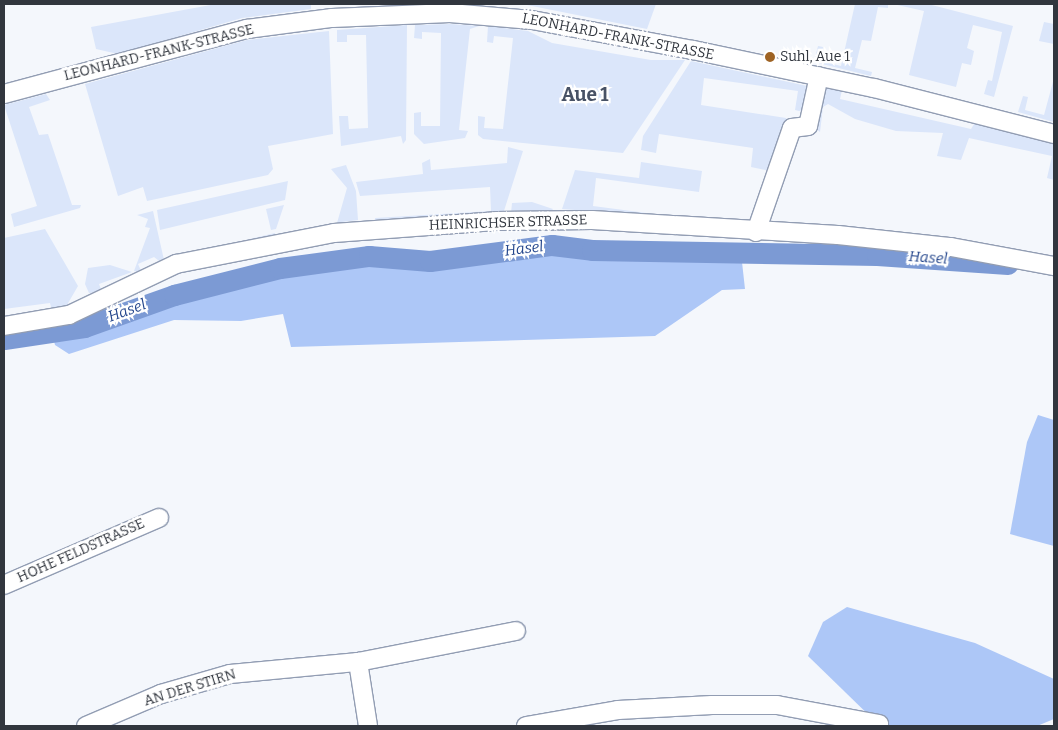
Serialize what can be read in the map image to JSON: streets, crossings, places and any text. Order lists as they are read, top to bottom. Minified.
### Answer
{"streets":{"street":["LEONHARD-FRANK-STRASSE","HEINRICHSER STRASSE","HOHE FELDSTRASSE","AN DER STIRN"]},"districts":["Aue 1"],"water":["Hasel"],"places":["Suhl, Aue 1"]}
